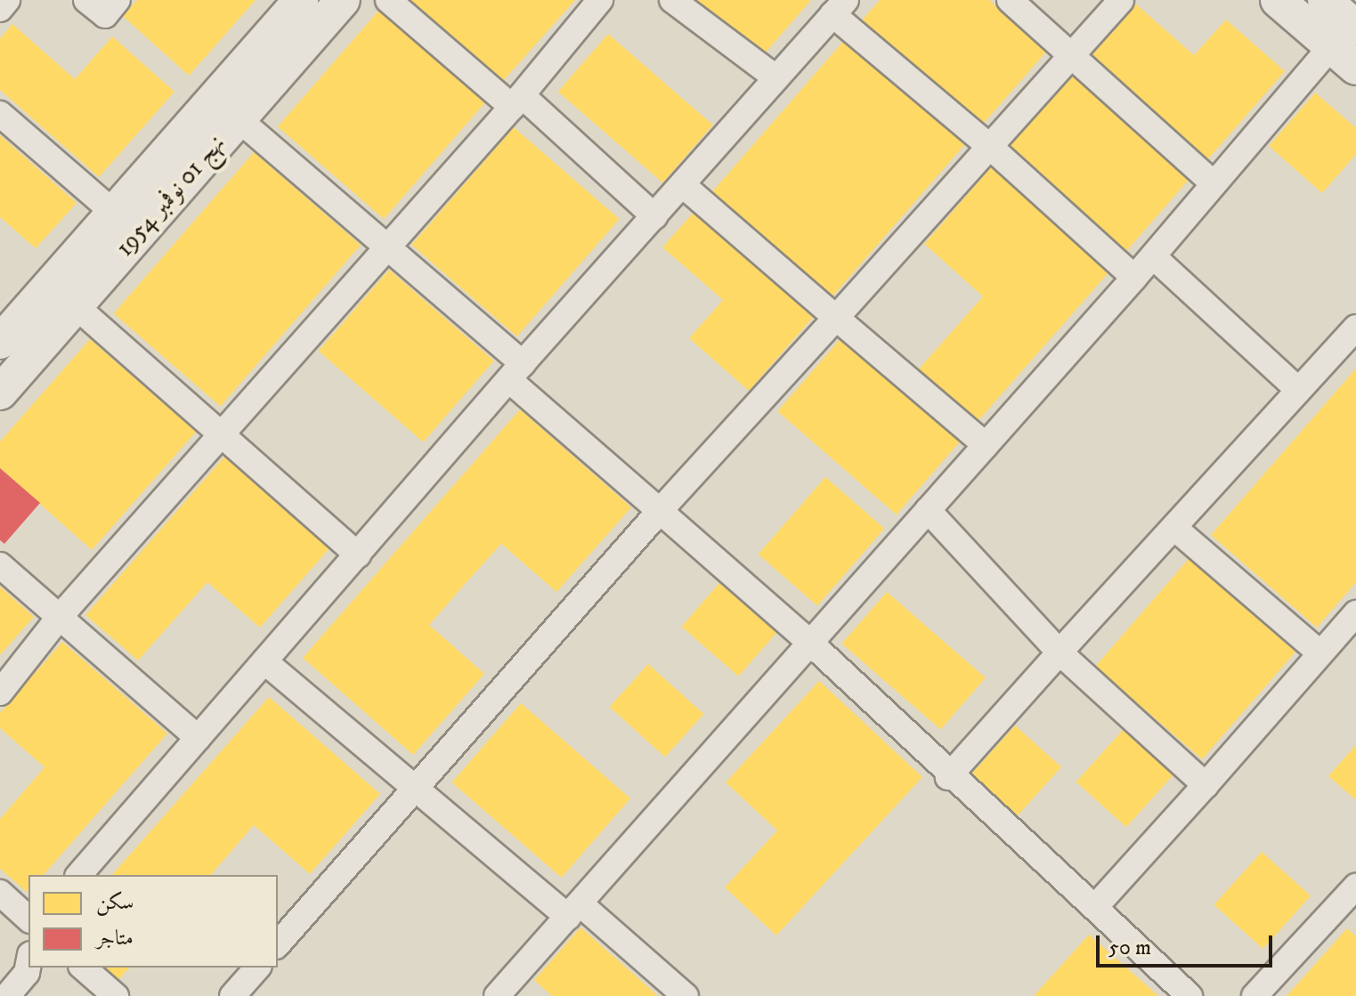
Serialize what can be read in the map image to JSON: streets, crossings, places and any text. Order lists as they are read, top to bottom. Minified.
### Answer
{"streets":{"main road":["نهج 01 نوفمبر 1954"]},"legend":["سكن","متاجر"],"scale_bar":"50 m"}
